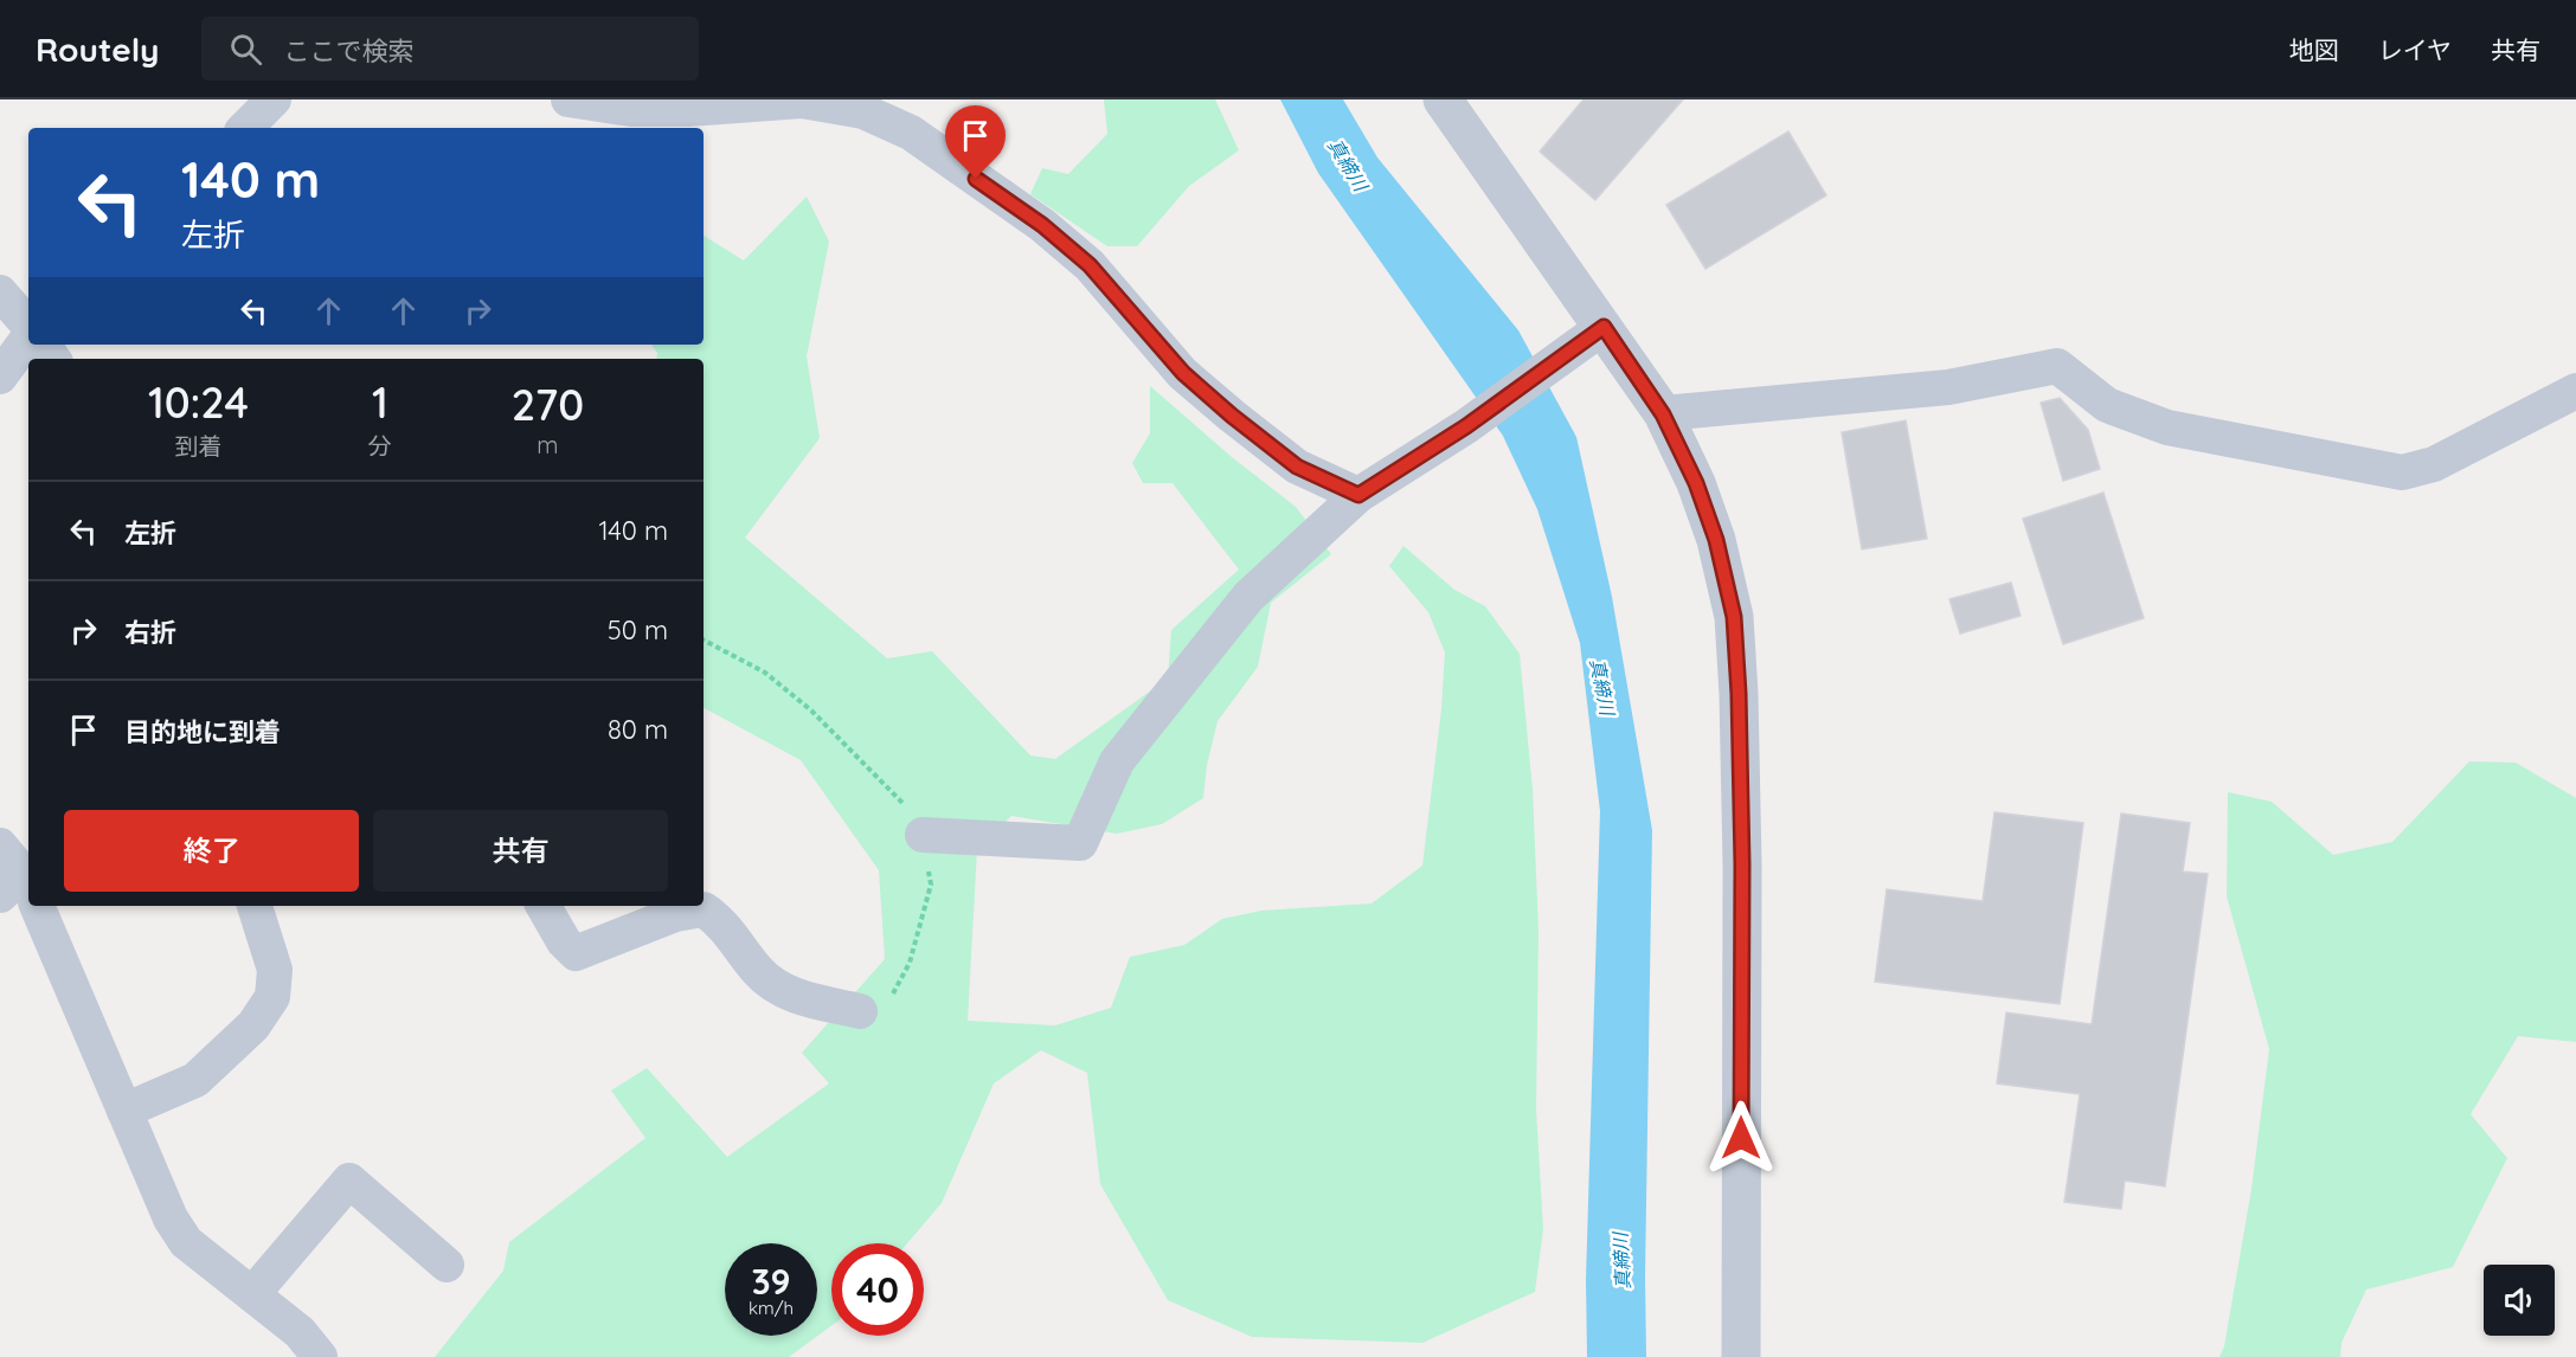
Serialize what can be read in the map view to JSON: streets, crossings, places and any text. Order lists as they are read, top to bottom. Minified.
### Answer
{"water":["真締川"],"page":{"header":"Routely","search":"ここで検索","nav":["地図","レイヤ","共有"],"turn":["140 m","左折"],"eta":["10:24","到着","1","分","270","m"],"list":[{"name":"左折","value":"140 m"},{"name":"右折","value":"50 m"},{"name":"目的地に到着","value":"80 m"}],"buttons":["終了","共有"],"speed":"39 km/h","limit":"40"}}
